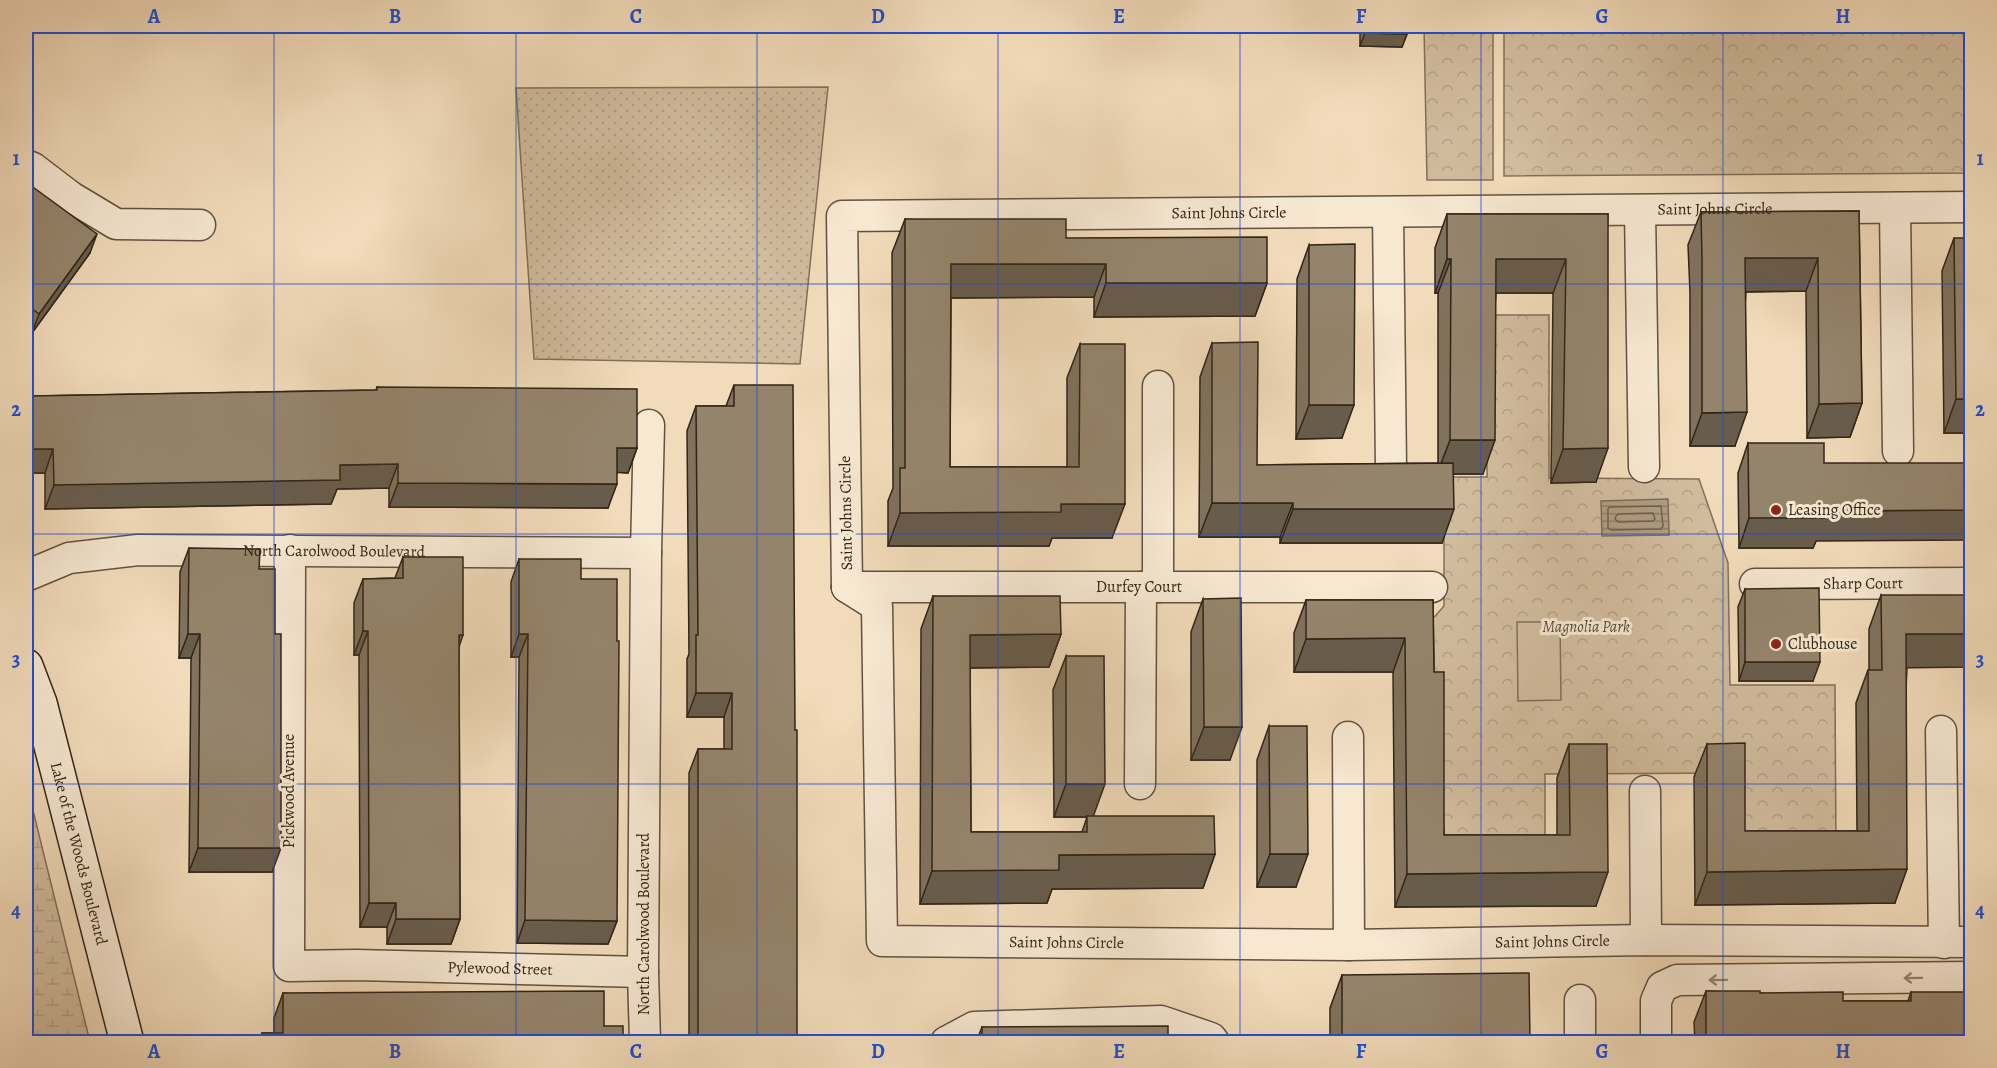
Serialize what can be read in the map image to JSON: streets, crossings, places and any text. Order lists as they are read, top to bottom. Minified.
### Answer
{"streets":{"street":["Saint Johns Circle","North Carolwood Boulevard","Sharp Court","Durfey Court","Pickwood Avenue","Lake of the Woods Boulevard","Pylewood Street"]},"crossings":[["Saint Johns Circle","Durfey Court"],["North Carolwood Boulevard","Pickwood Avenue"],["North Carolwood Boulevard","Pylewood Street"],["Pickwood Avenue","Pylewood Street"]],"parks":["Magnolia Park"],"places":["Leasing Office","Clubhouse"],"grid":{"columns":["A","B","C","D","E","F","G","H"],"rows":["1","2","3","4"]}}
